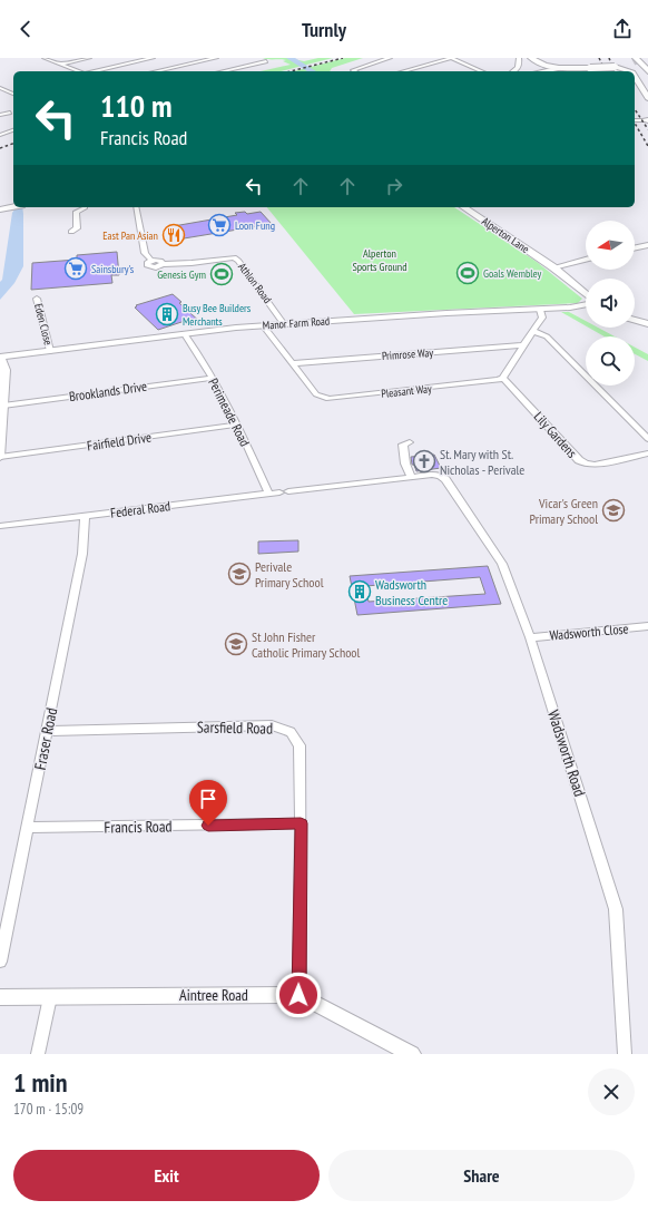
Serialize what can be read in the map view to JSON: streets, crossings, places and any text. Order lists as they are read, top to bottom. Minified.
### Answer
{"streets":{"main road":["Alperton Lane"],"street":["Athlon Road","Manor Farm Road","Eden Close","Primrose Way","Brooklands Drive","Pleasant Way","Perimeade Road","Lily Gardens","Fairfield Drive","Federal Road","Wadsworth Close","Sarsfield Road","Fraser Road","Wadsworth Road","Francis Road","Aintree Road"]},"crossings":[["Athlon Road","Manor Farm Road"],["Manor Farm Road","Eden Close"],["Manor Farm Road","Pleasant Way"],["Manor Farm Road","Perimeade Road"],["Primrose Way","Pleasant Way"],["Brooklands Drive","Perimeade Road"],["Pleasant Way","Lily Gardens"],["Perimeade Road","Fairfield Drive"],["Perimeade Road","Federal Road"],["Federal Road","Fraser Road"],["Federal Road","Wadsworth Road"],["Wadsworth Close","Wadsworth Road"],["Sarsfield Road","Fraser Road"],["Sarsfield Road","Francis Road"],["Sarsfield Road","Aintree Road"],["Fraser Road","Francis Road"]],"parks":["Alperton Sports Ground"],"places":{"supermarket":["Loon Fung","Sainsbury's"],"restaurant":["East Pan Asian"],"sports":["Goals Wembley","Genesis Gym"],"building":["Busy Bee Builders Merchants","Wadsworth Business Centre"],"church":["St. Mary with St. Nicholas - Perivale"],"school or university":["Vicar's Green Primary School","Perivale Primary School","St John Fisher Catholic Primary School"]},"north":"left","page":{"header":"Turnly","turn":["110 m","Francis Road"],"heading":["1 min","170 m · 15:09"],"buttons":["Exit","Share"]}}
